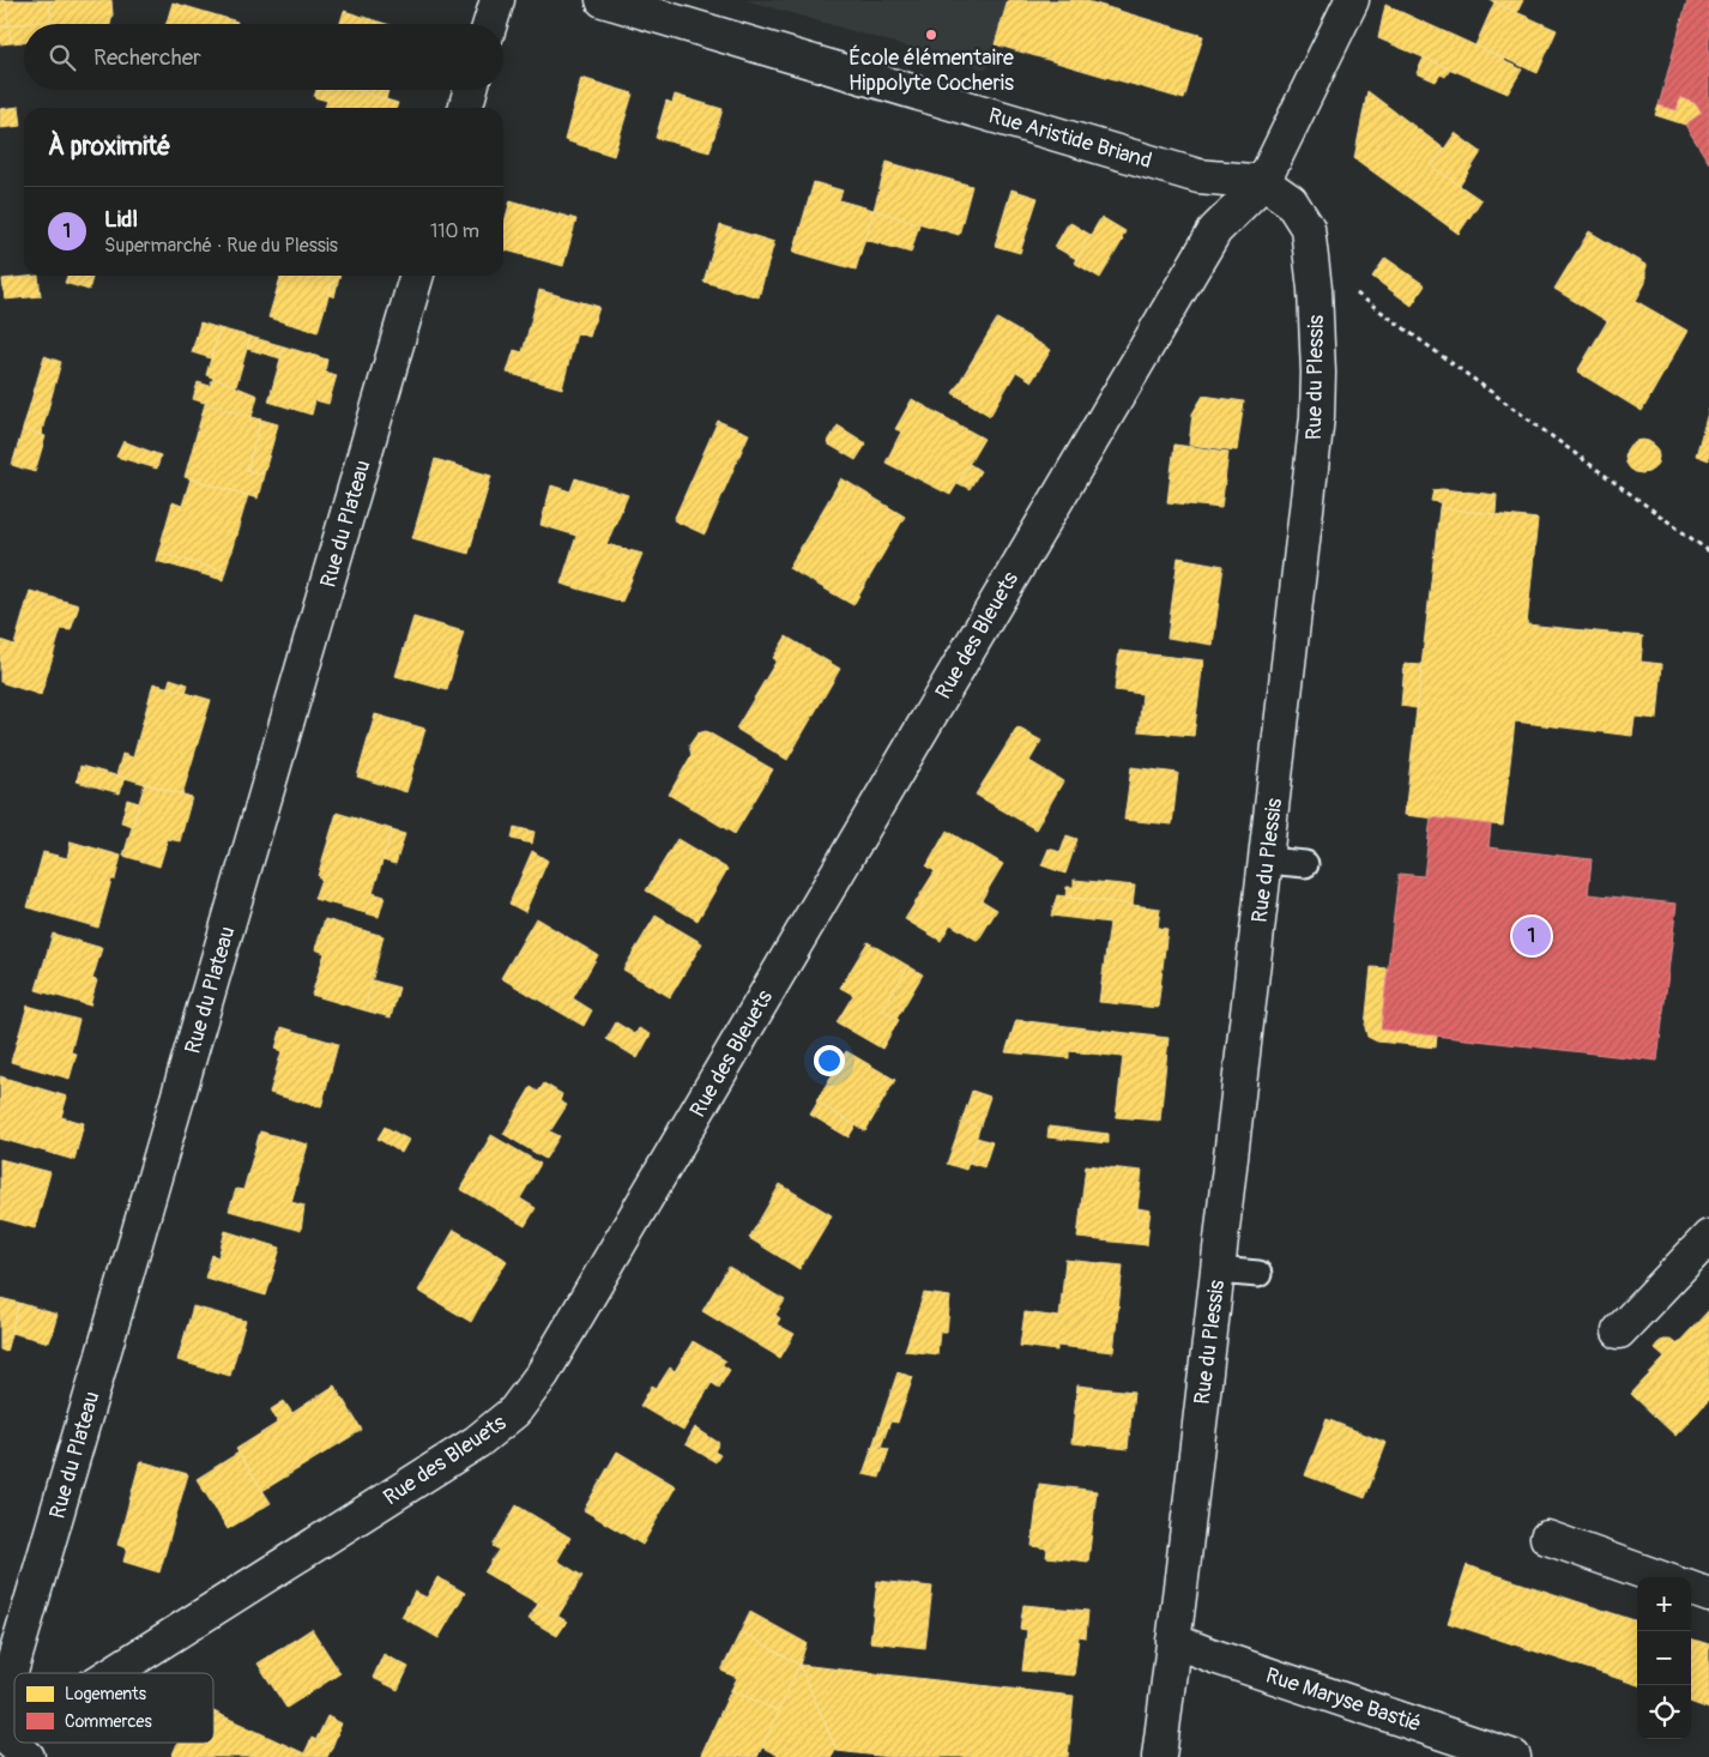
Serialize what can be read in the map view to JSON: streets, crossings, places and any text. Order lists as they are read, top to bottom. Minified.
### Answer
{"streets":{"street":["Rue Aristide Briand","Rue du Plessis","Rue du Plateau","Rue des Bleuets","Rue Maryse Bastié"]},"crossings":[["Rue Aristide Briand","Rue du Plessis"],["Rue Aristide Briand","Rue des Bleuets"],["Rue du Plessis","Rue des Bleuets"],["Rue du Plessis","Rue Maryse Bastié"]],"places":["École élémentaire Hippolyte Cocheris"],"legend":["Logements","Commerces"],"page":{"search":"Rechercher","heading":"À proximité","list":[{"mark":"1","name":"Lidl","note":"Supermarché · Rue du Plessis","value":"110 m"}],"pins":"1","map_buttons":["+","−"]}}
